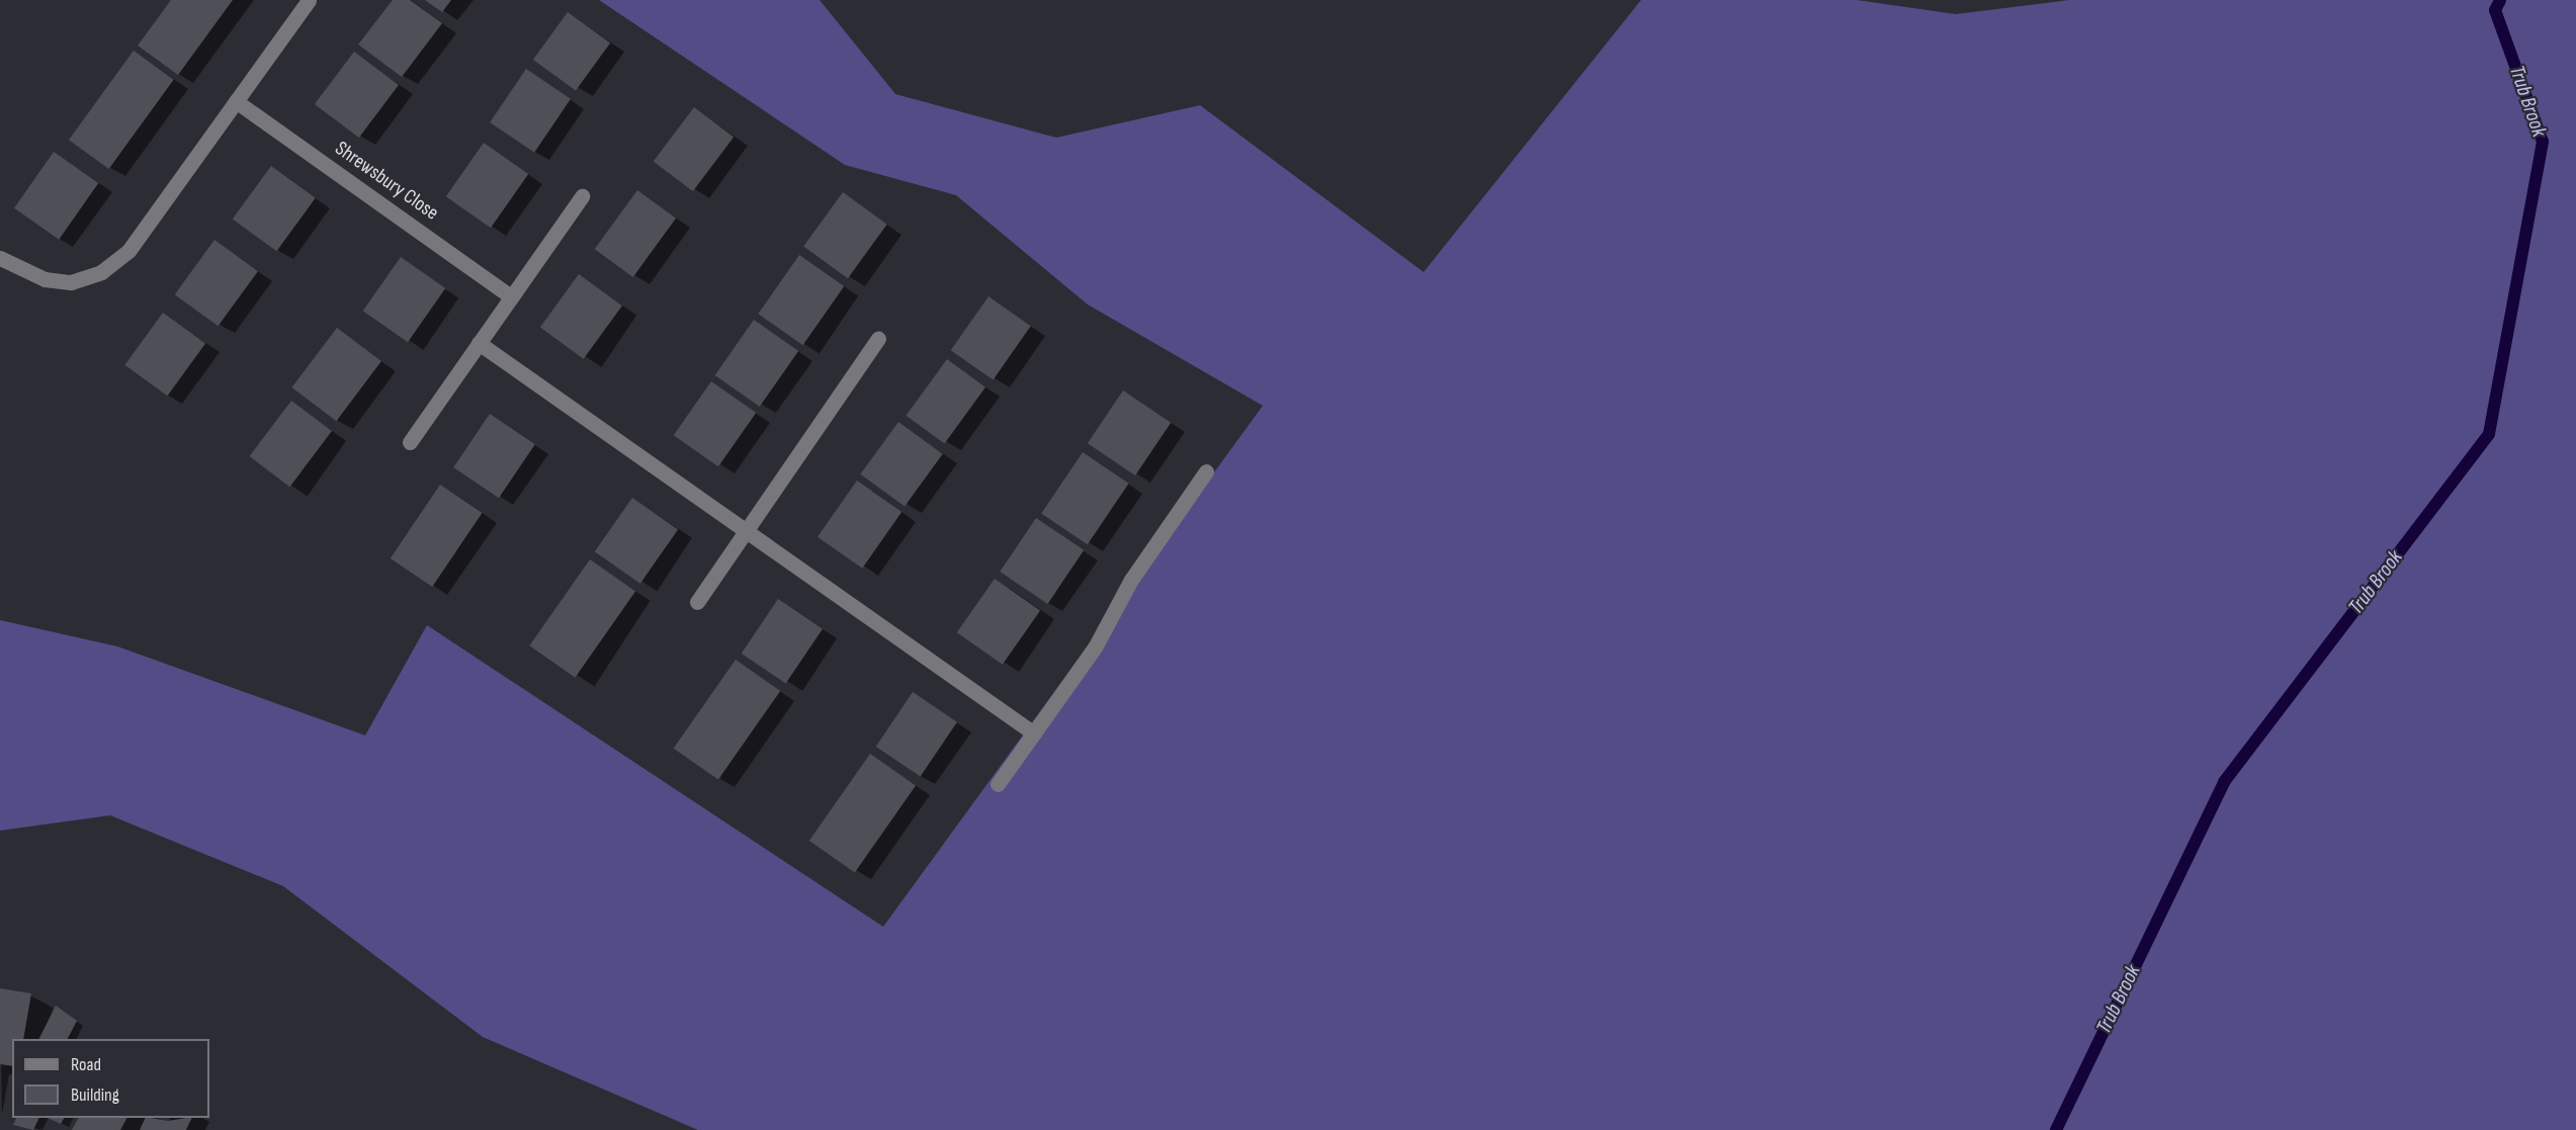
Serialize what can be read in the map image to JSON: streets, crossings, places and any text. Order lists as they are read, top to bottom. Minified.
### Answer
{"streets":{"street":["Shrewsbury Close"]},"water":["Trub Brook"],"legend":["Road","Building"]}
